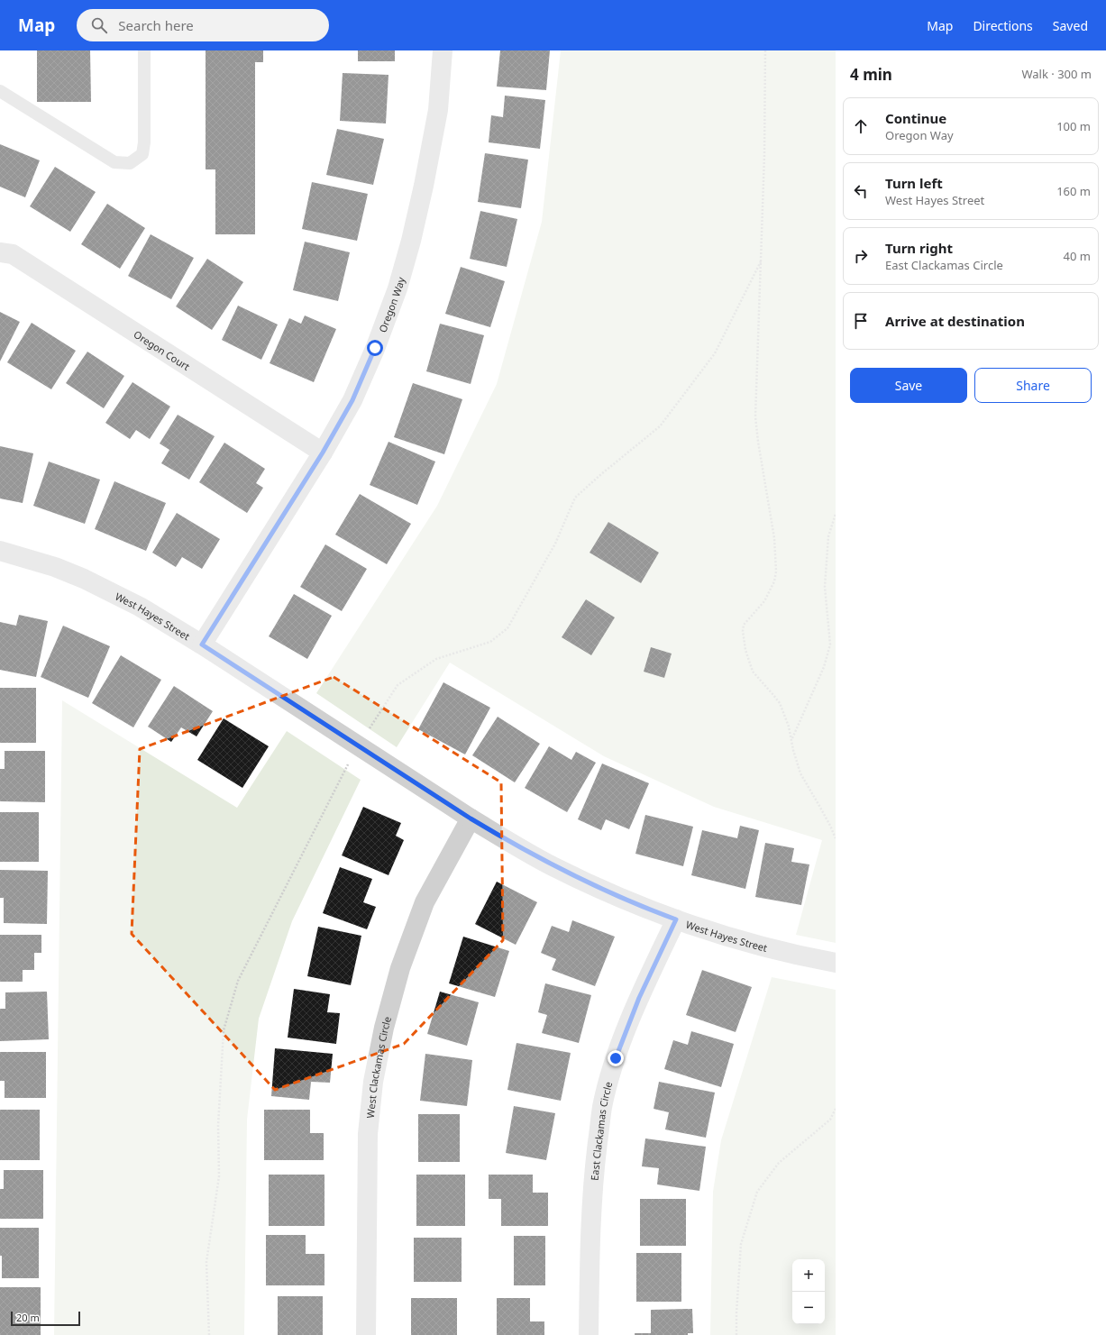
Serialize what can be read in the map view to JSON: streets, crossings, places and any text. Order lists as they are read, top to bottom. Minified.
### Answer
{"streets":{"street":["Oregon Way","Oregon Court","West Hayes Street","West Clackamas Circle","East Clackamas Circle"]},"crossings":[["Oregon Way","Oregon Court"],["Oregon Way","West Hayes Street"],["West Hayes Street","West Clackamas Circle"],["West Hayes Street","East Clackamas Circle"]],"scale_bar":"20 m","page":{"header":"Map","search":"Search here","nav":["Map","Directions","Saved"],"heading":["4 min","Walk · 300 m"],"list":[["Continue","Oregon Way","100 m"],["Turn left","West Hayes Street","160 m"],["Turn right","East Clackamas Circle","40 m"],"Arrive at destination"],"buttons":["Save","Share"],"map_buttons":["+","−"],"scale":"20 m"}}
